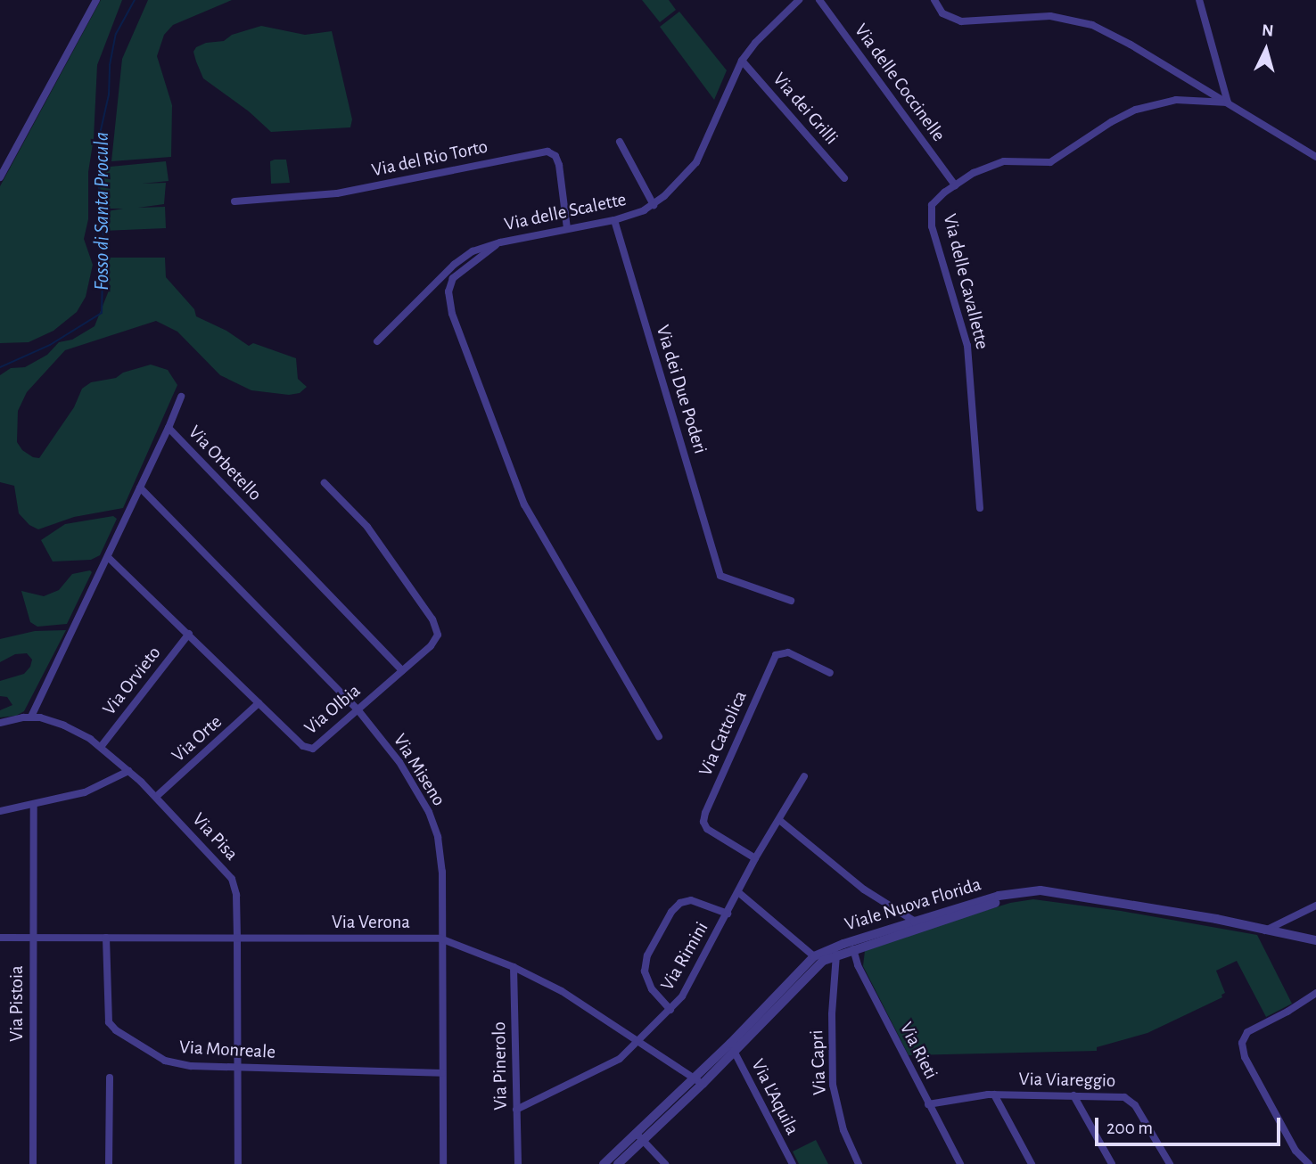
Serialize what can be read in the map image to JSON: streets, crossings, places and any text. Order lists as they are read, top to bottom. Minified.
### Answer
{"streets":{"street":["Via delle Coccinelle","Via dei Grilli","Via del Rio Torto","Via delle Scalette","Via delle Cavallette","Via dei Due Poderi","Via Orbetello","Via Orvieto","Via Olbia","Via Cattolica","Via Orte","Via Miseno","Via Pisa","Viale Nuova Florida","Via Verona","Via Rimini","Via Pistoia","Via Monreale","Via Rieti","Via Capri","Via Pinerolo","Via Viareggio","Via L'Aquila"]},"crossings":[["Via delle Coccinelle","Via delle Cavallette"],["Via dei Grilli","Via delle Scalette"],["Via del Rio Torto","Via delle Scalette"],["Via delle Scalette","Via dei Due Poderi"],["Via Orbetello","Via Olbia"],["Via Orbetello","Via Miseno"],["Via Orbetello","Via Pisa"],["Via Orvieto","Via Olbia"],["Via Orvieto","Via Pisa"],["Via Olbia","Via Orte"],["Via Olbia","Via Miseno"],["Via Cattolica","Via Rimini"],["Via Orte","Via Pisa"],["Via Miseno","Via Verona"],["Via Miseno","Via Monreale"],["Via Pisa","Via Verona"],["Via Pisa","Via Monreale"],["Viale Nuova Florida","Via Verona"],["Viale Nuova Florida","Via Rieti"],["Viale Nuova Florida","Via Capri"],["Viale Nuova Florida","Via L'Aquila"],["Via Verona","Via Rimini"],["Via Verona","Via Pistoia"],["Via Verona","Via Monreale"],["Via Verona","Via Pinerolo"],["Via Rimini","Via Pinerolo"],["Via Rieti","Via Viareggio"]],"water":["Fosso di Santa Procula"],"scale_bar":"200 m","north":"top"}
